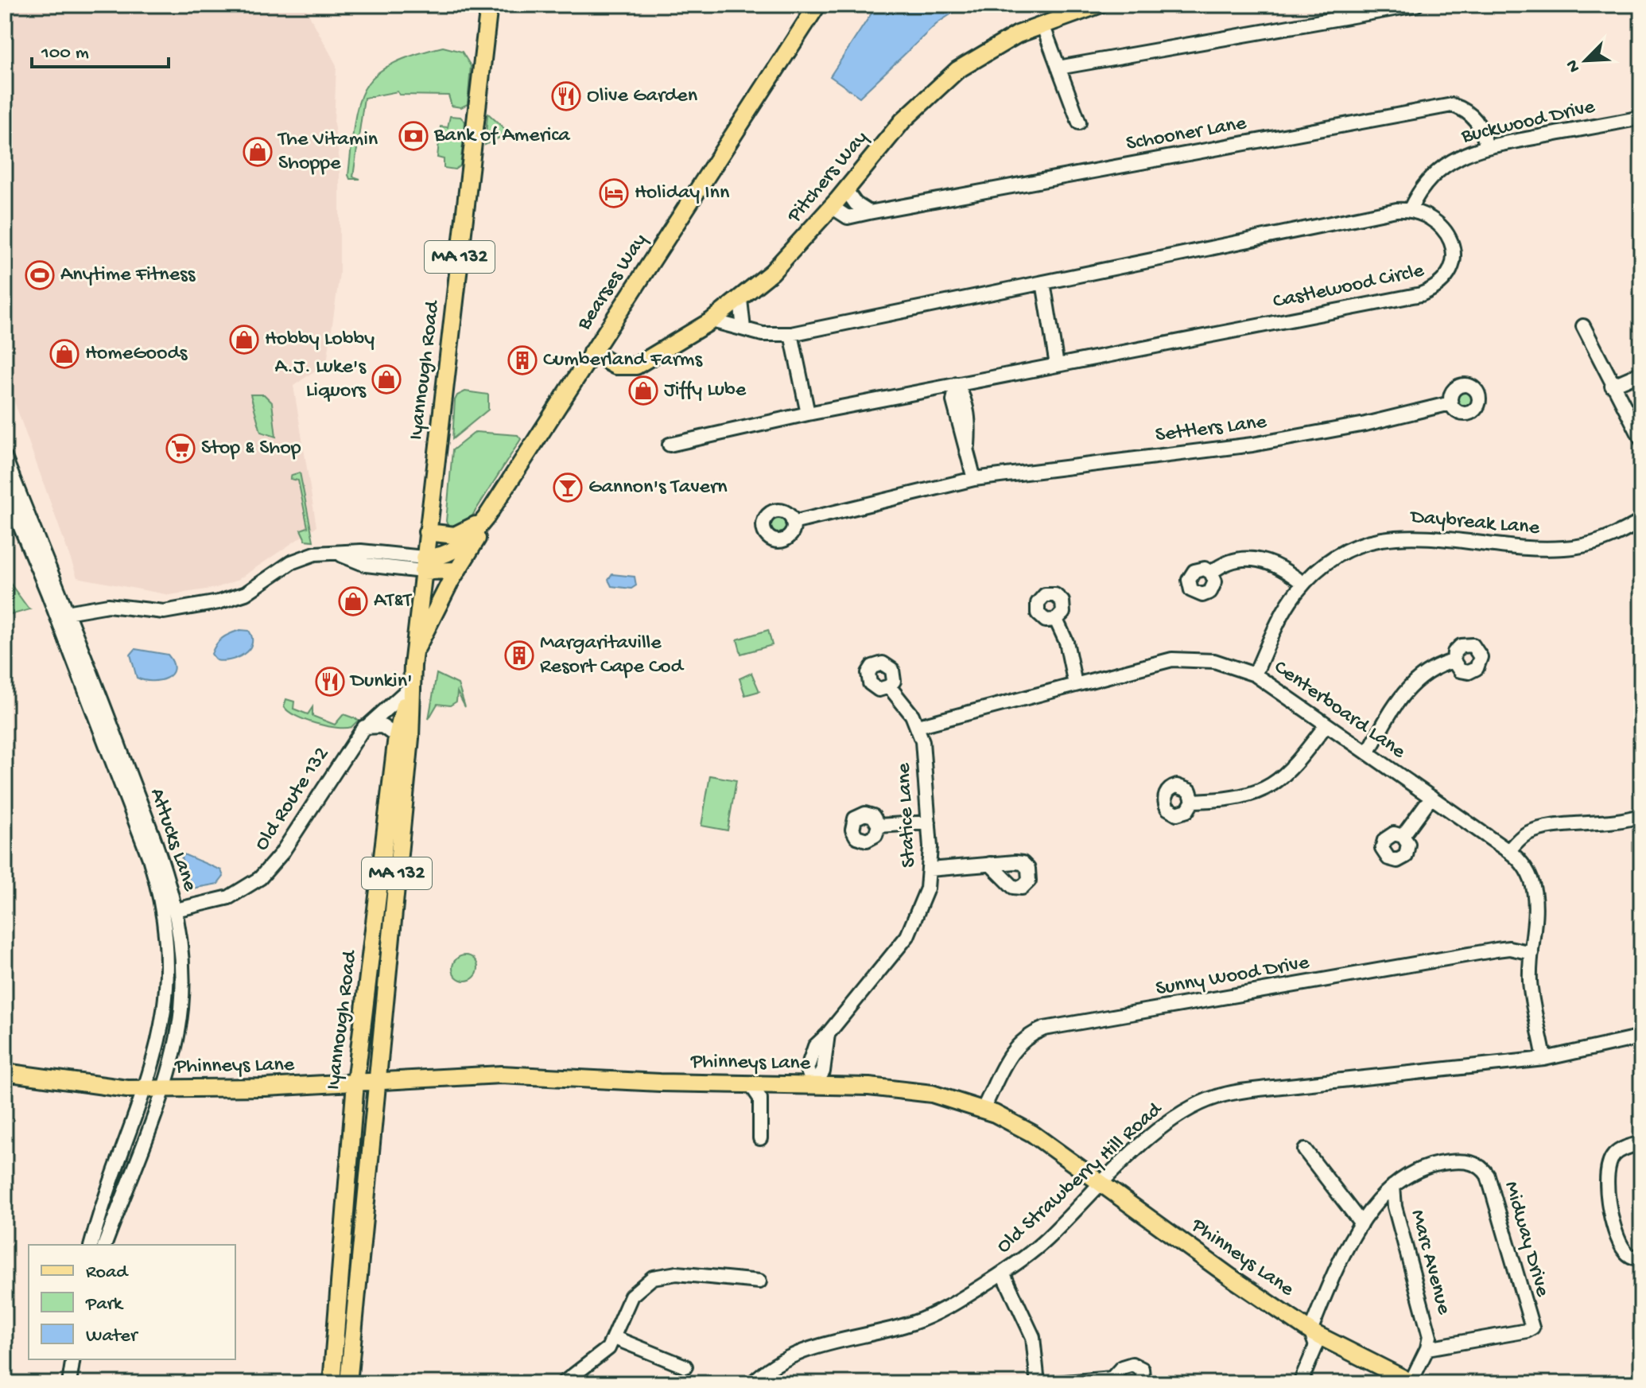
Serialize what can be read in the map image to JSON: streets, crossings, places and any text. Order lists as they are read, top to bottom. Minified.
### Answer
{"streets":{"main road":["Pitchers Way","MA 132","Bearses Way","Iyannough Road","Phinneys Lane"],"street":["Buckwood Drive","Schooner Lane","Castlewood Circle","Settlers Lane","Daybreak Lane","Centerboard Lane","Old Route 132","Statice Lane","Attucks Lane","Sunny Wood Drive","Old Strawberry Hill Road","Midway Drive","Marc Avenue"]},"crossings":[["Buckwood Drive","Schooner Lane"],["Buckwood Drive","Castlewood Circle"],["Schooner Lane","Pitchers Way"],["Pitchers Way","Bearses Way"],["Bearses Way","Iyannough Road"],["Bearses Way","Attucks Lane"],["Iyannough Road","Old Route 132"],["Iyannough Road","Phinneys Lane"],["Daybreak Lane","Centerboard Lane"],["Centerboard Lane","Statice Lane"],["Centerboard Lane","Sunny Wood Drive"],["Centerboard Lane","Old Strawberry Hill Road"],["Old Route 132","Attucks Lane"],["Statice Lane","Phinneys Lane"],["Attucks Lane","Phinneys Lane"],["Sunny Wood Drive","Phinneys Lane"],["Phinneys Lane","Old Strawberry Hill Road"],["Phinneys Lane","Midway Drive"],["Midway Drive","Marc Avenue"]],"places":{"restaurant":["Olive Garden","Dunkin'"],"bank":["Bank of America"],"shop":["The Vitamin Shoppe","Hobby Lobby","HomeGoods","A.J. Luke's Liquors","Jiffy Lube","AT&T"],"hotel":["Holiday Inn"],"sports":["Anytime Fitness"],"building":["Cumberland Farms","Margaritaville Resort Cape Cod"],"supermarket":["Stop & Shop"],"bar":["Gannon's Tavern"]},"legend":["Road","Park","Water"],"scale_bar":"100 m","north":"bottom left"}
